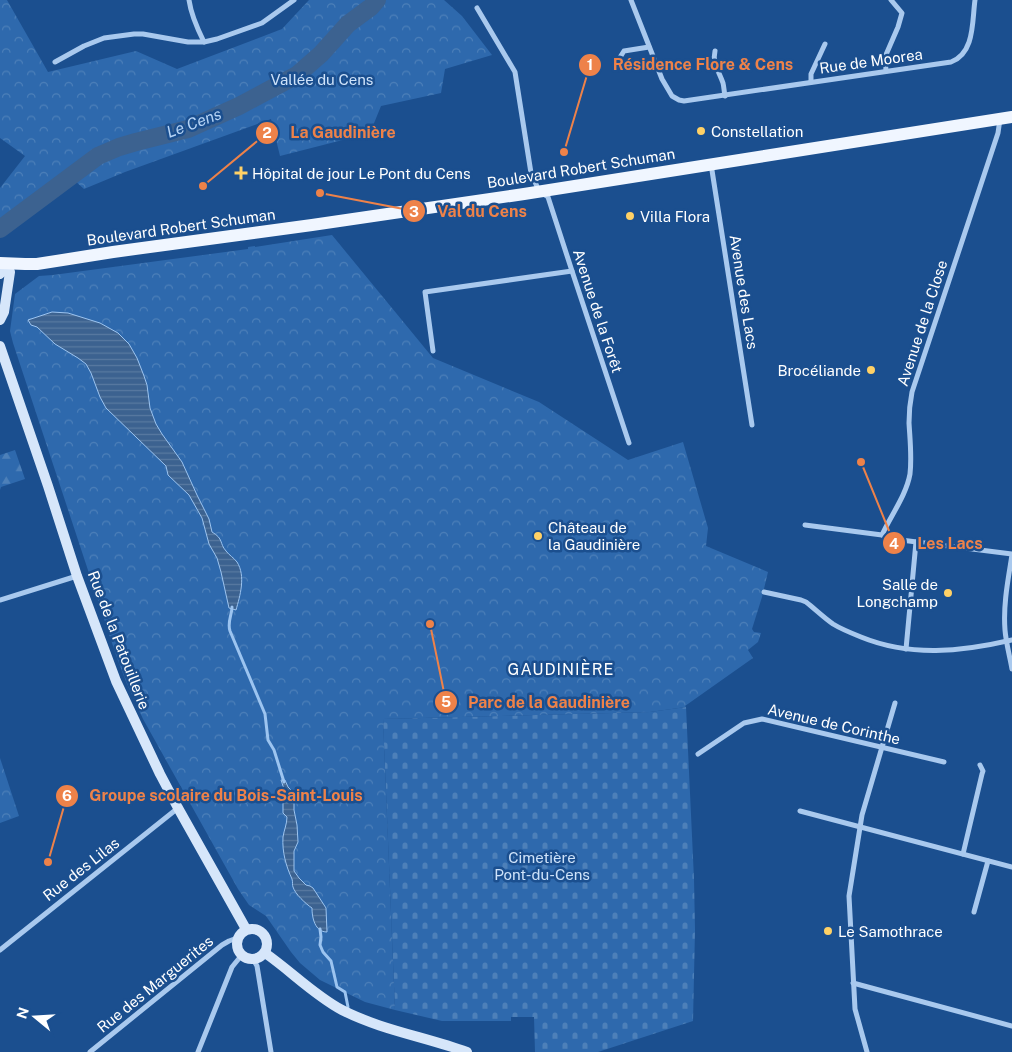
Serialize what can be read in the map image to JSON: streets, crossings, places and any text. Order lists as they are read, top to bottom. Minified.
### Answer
{"streets":{"main road":["Boulevard Robert Schuman"],"street":["Rue de Moorea","Avenue des Lacs","Avenue de la Forêt","Avenue de la Close","Rue de la Patouillerie","Avenue de Corinthe","Rue des Lilas","Rue des Marguerites"]},"crossings":[["Boulevard Robert Schuman","Avenue des Lacs"],["Boulevard Robert Schuman","Avenue de la Forêt"],["Boulevard Robert Schuman","Avenue de la Close"],["Rue de la Patouillerie","Rue des Lilas"],["Rue de la Patouillerie","Rue des Marguerites"]],"districts":["GAUDINIÈRE"],"water":["Le Cens"],"parks":["Vallée du Cens","Cimetière Pont-du-Cens"],"places":{"other":["Constellation","Résidence Flore & Cens","La Gaudinière","Val du Cens","Villa Flora","Brocéliande","Les Lacs","Château de la Gaudinière","Salle de Longchamp","Parc de la Gaudinière","Groupe scolaire du Bois-Saint-Louis","Le Samothrace"],"health":["Hôpital de jour Le Pont du Cens"]},"north":"left"}
